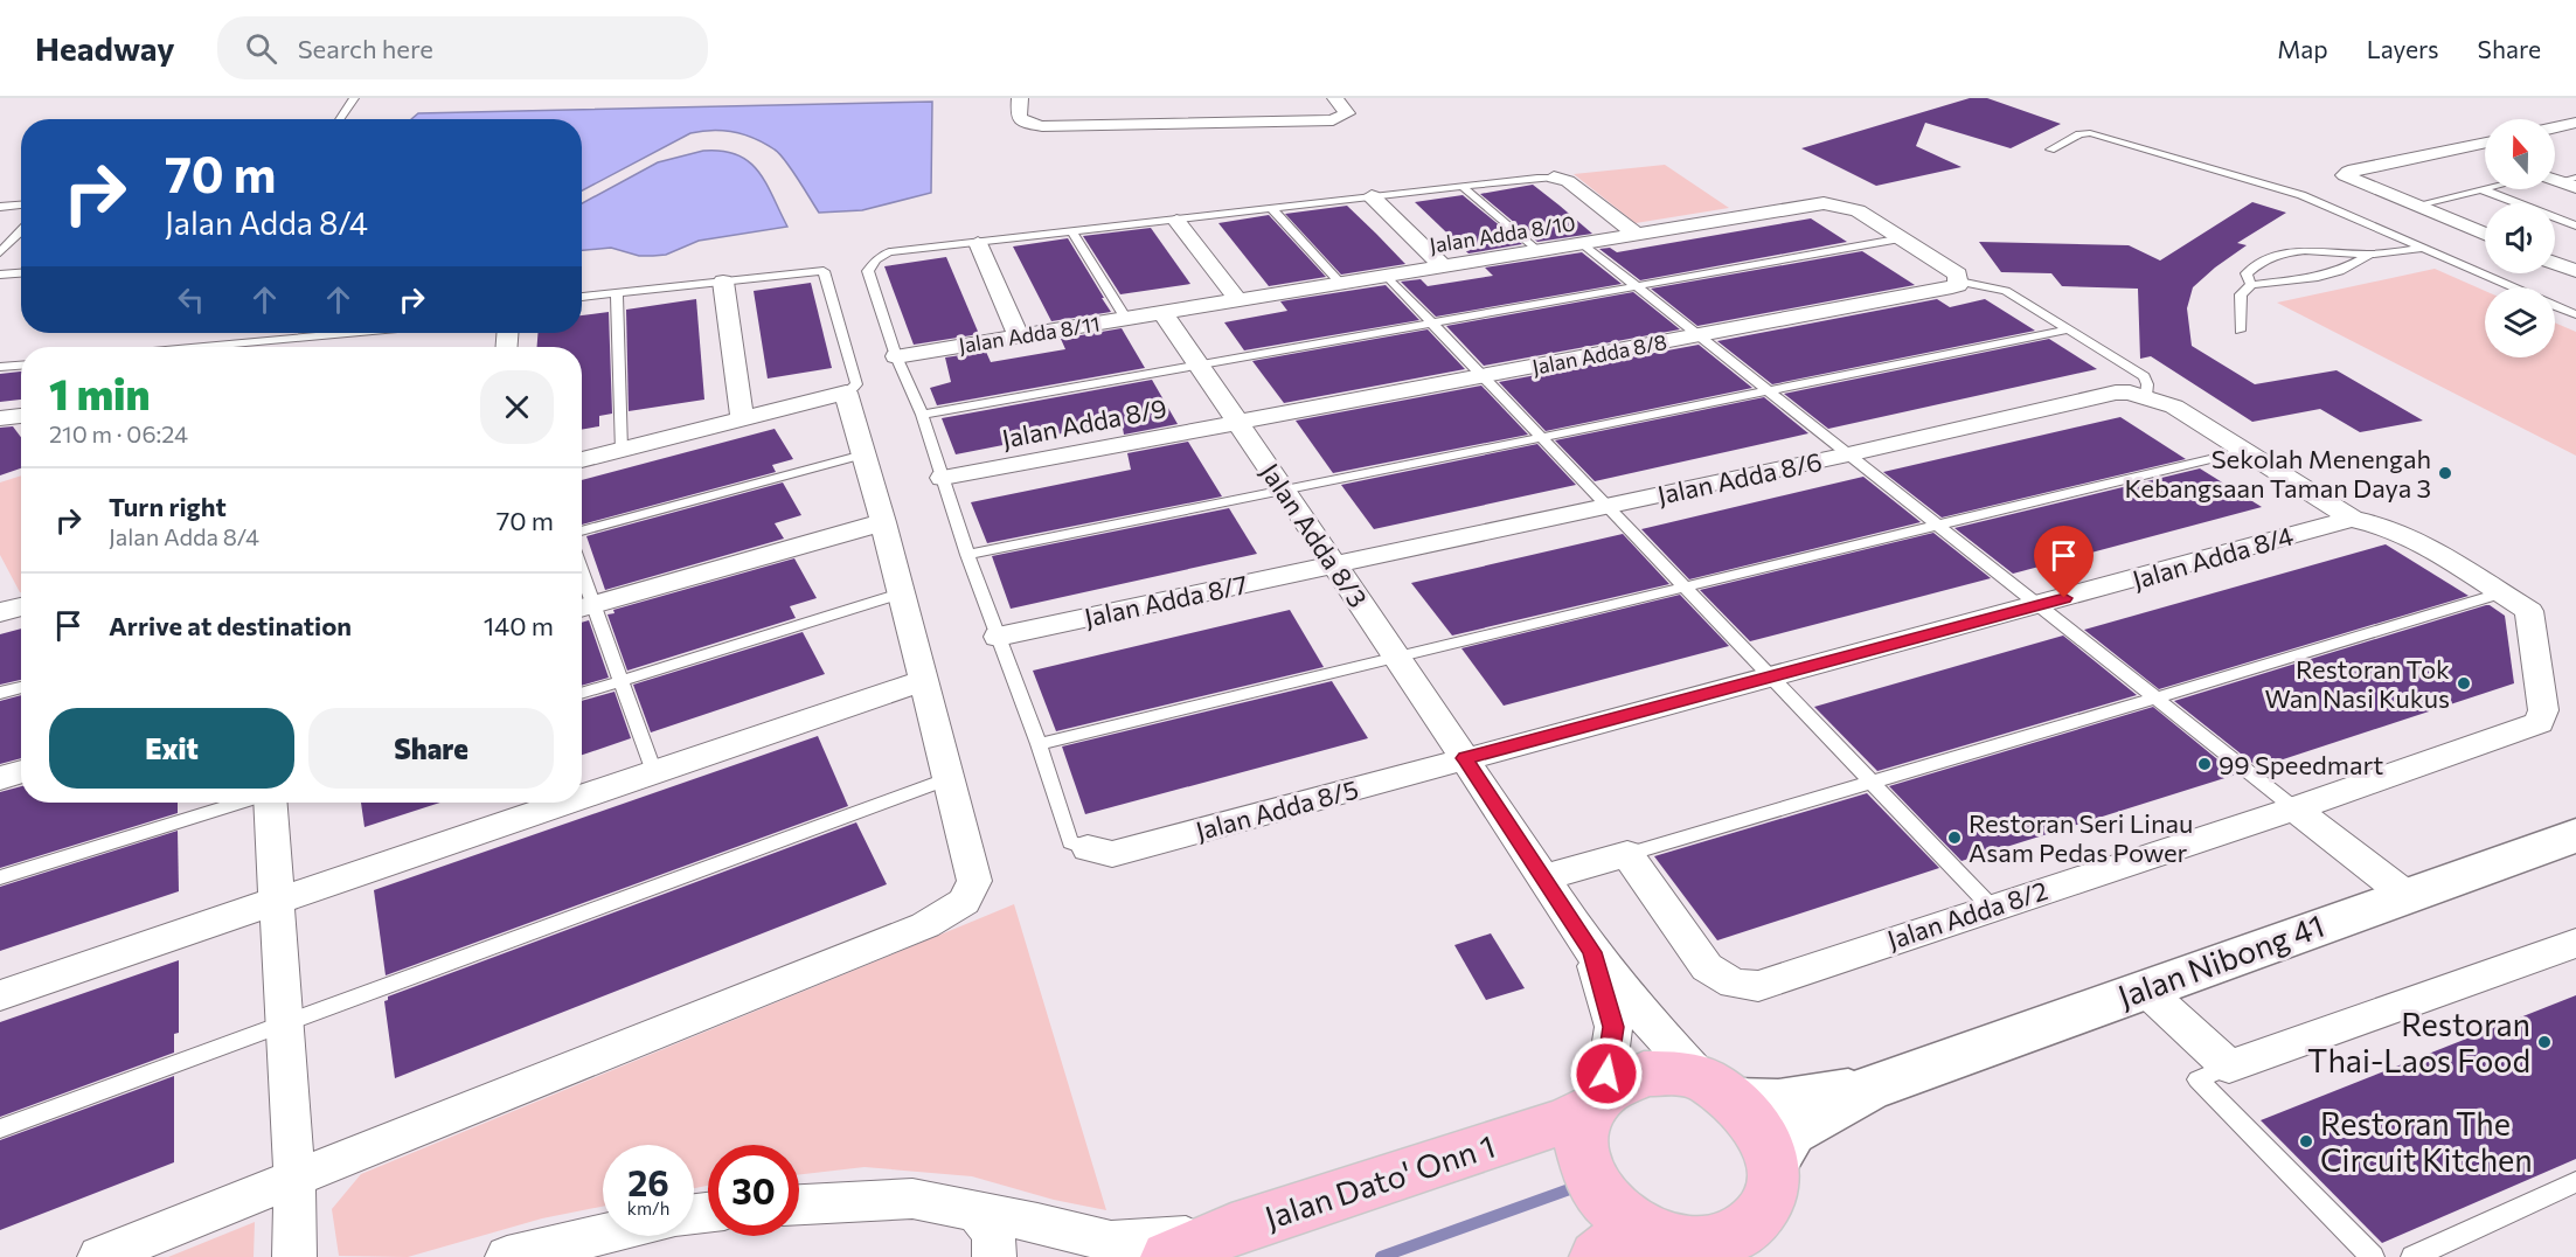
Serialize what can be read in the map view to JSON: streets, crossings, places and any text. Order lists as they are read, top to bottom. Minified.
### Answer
{"streets":{"main road":["Jalan Nibong 41","Jalan Dato' Onn 1"],"street":["Jalan Adda 8/10","Jalan Adda 8/11","Jalan Adda 8/8","Jalan Adda 8/9","Jalan Adda 8/6","Jalan Adda 8/3","Jalan Adda 8/4","Jalan Adda 8/7","Jalan Adda 8/5","Jalan Adda 8/2"]},"crossings":[["Jalan Adda 8/10","Jalan Adda 8/11"],["Jalan Adda 8/10","Jalan Adda 8/3"],["Jalan Adda 8/11","Jalan Adda 8/3"],["Jalan Adda 8/8","Jalan Adda 8/9"],["Jalan Adda 8/8","Jalan Adda 8/3"],["Jalan Adda 8/9","Jalan Adda 8/3"],["Jalan Adda 8/6","Jalan Adda 8/3"],["Jalan Adda 8/6","Jalan Adda 8/4"],["Jalan Adda 8/6","Jalan Adda 8/7"],["Jalan Adda 8/3","Jalan Adda 8/4"],["Jalan Adda 8/3","Jalan Adda 8/7"],["Jalan Adda 8/3","Jalan Adda 8/5"],["Jalan Adda 8/4","Jalan Adda 8/5"],["Jalan Nibong 41","Jalan Dato' Onn 1"]],"places":["Sekolah Menengah Kebangsaan Taman Daya 3","Restoran Tok Wan Nasi Kukus","99 Speedmart","Restoran Seri Linau Asam Pedas Power","Restoran Thai-Laos Food","Restoran The Circuit Kitchen"],"north":"top","page":{"header":"Headway","search":"Search here","nav":["Map","Layers","Share"],"turn":["70 m","Jalan Adda 8/4"],"heading":["1 min","210 m · 06:24"],"list":[{"name":"Turn right","note":"Jalan Adda 8/4","value":"70 m"},{"name":"Arrive at destination","value":"140 m"}],"buttons":["Exit","Share"],"speed":"26 km/h","limit":"30"}}
